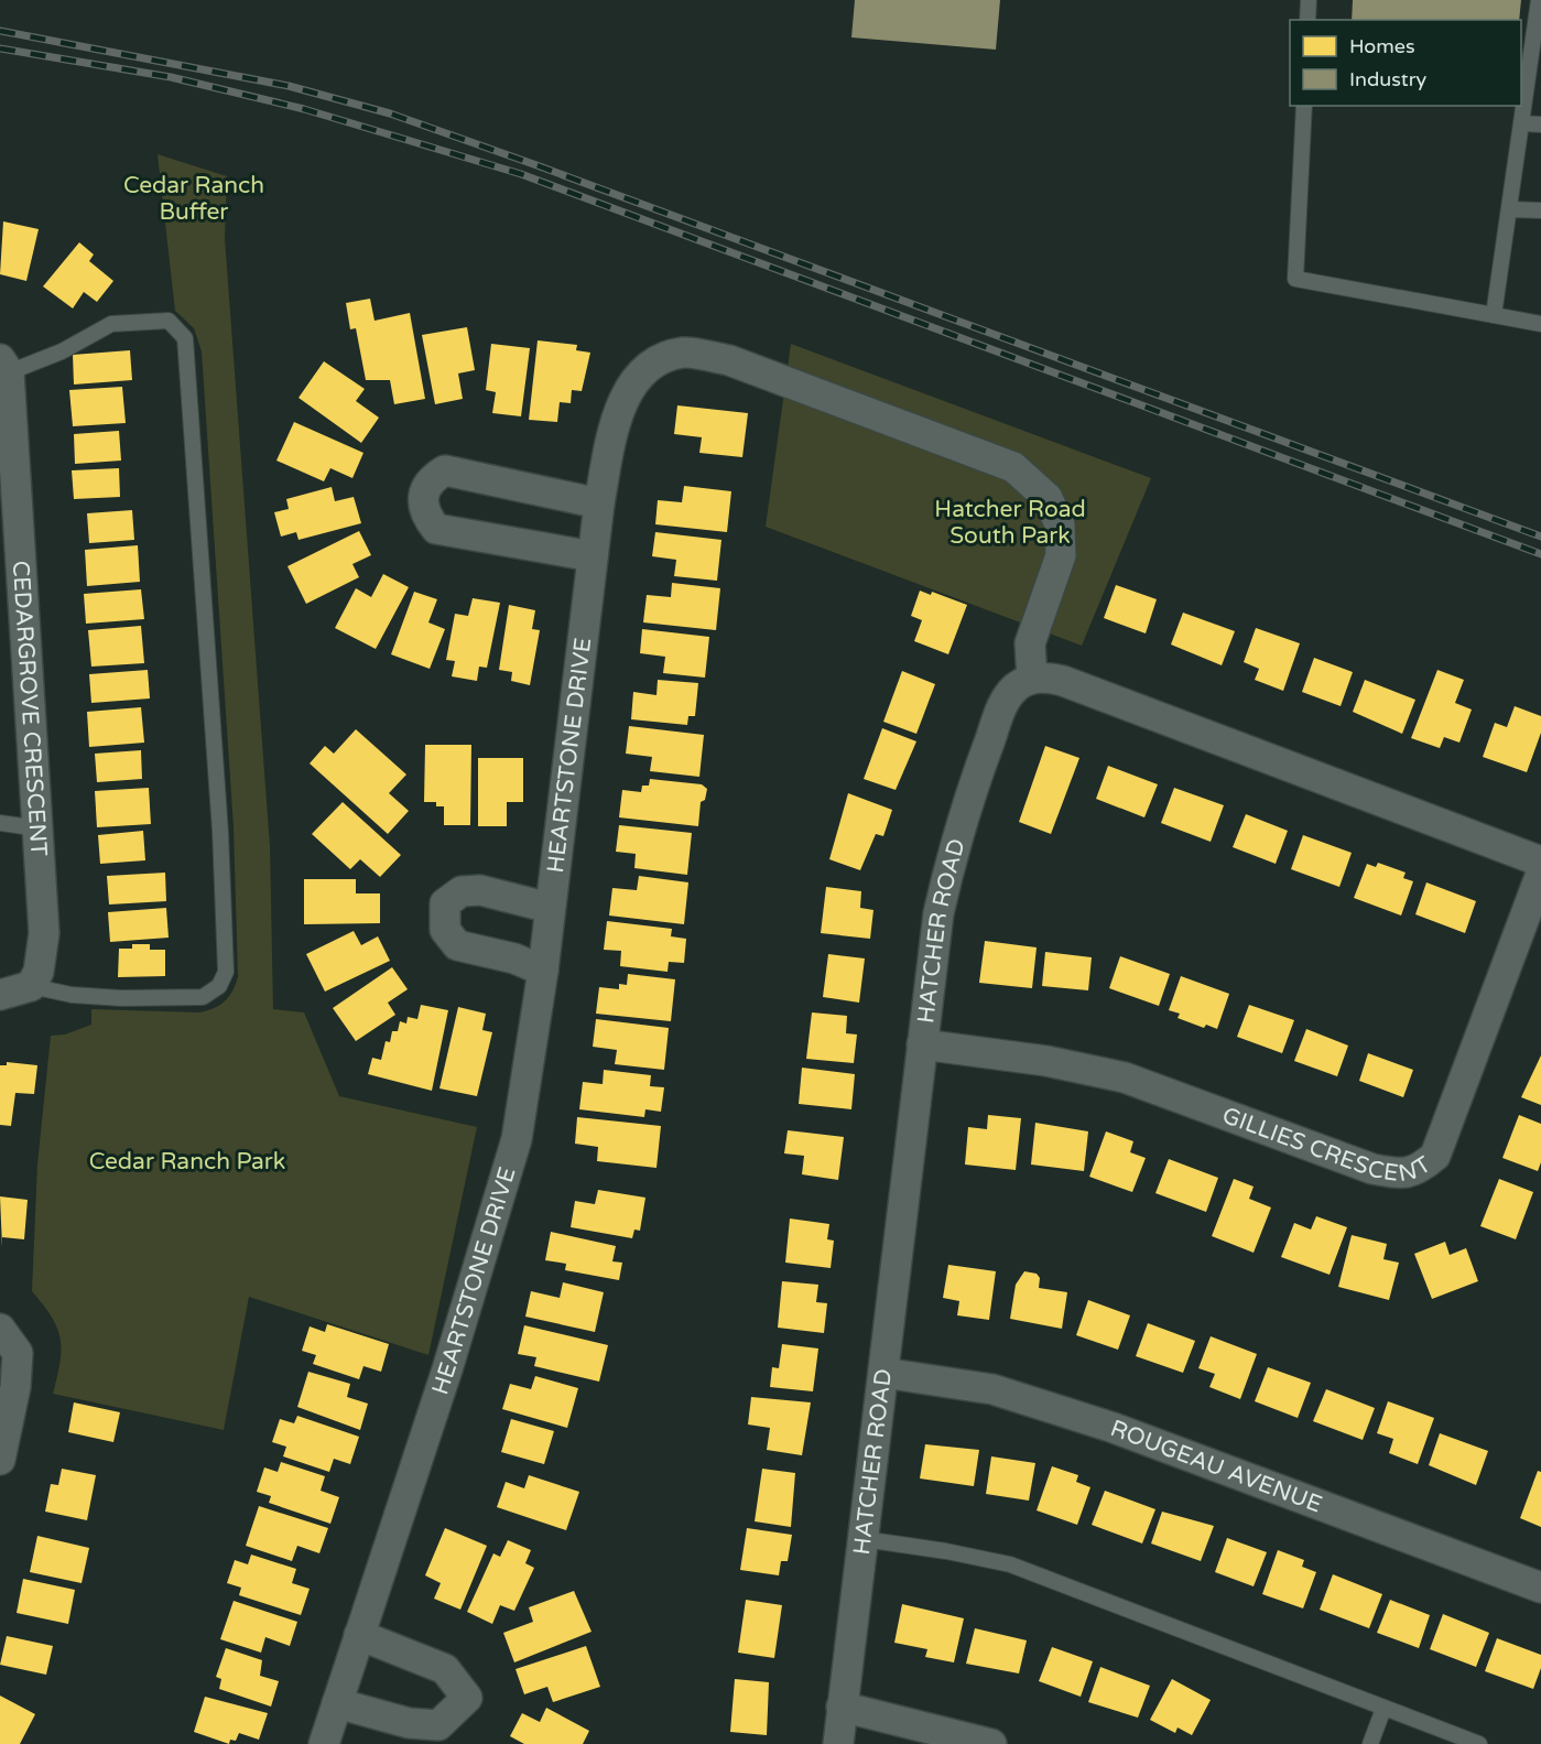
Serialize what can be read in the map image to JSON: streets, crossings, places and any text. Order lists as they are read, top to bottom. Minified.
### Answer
{"streets":{"street":["CEDARGROVE CRESCENT","HEARTSTONE DRIVE","HATCHER ROAD","GILLIES CRESCENT","ROUGEAU AVENUE"]},"crossings":[["HEARTSTONE DRIVE","HATCHER ROAD"],["HATCHER ROAD","GILLIES CRESCENT"],["HATCHER ROAD","ROUGEAU AVENUE"]],"parks":["Cedar Ranch Buffer","Hatcher Road South Park","Cedar Ranch Park"],"legend":["Homes","Industry"]}
